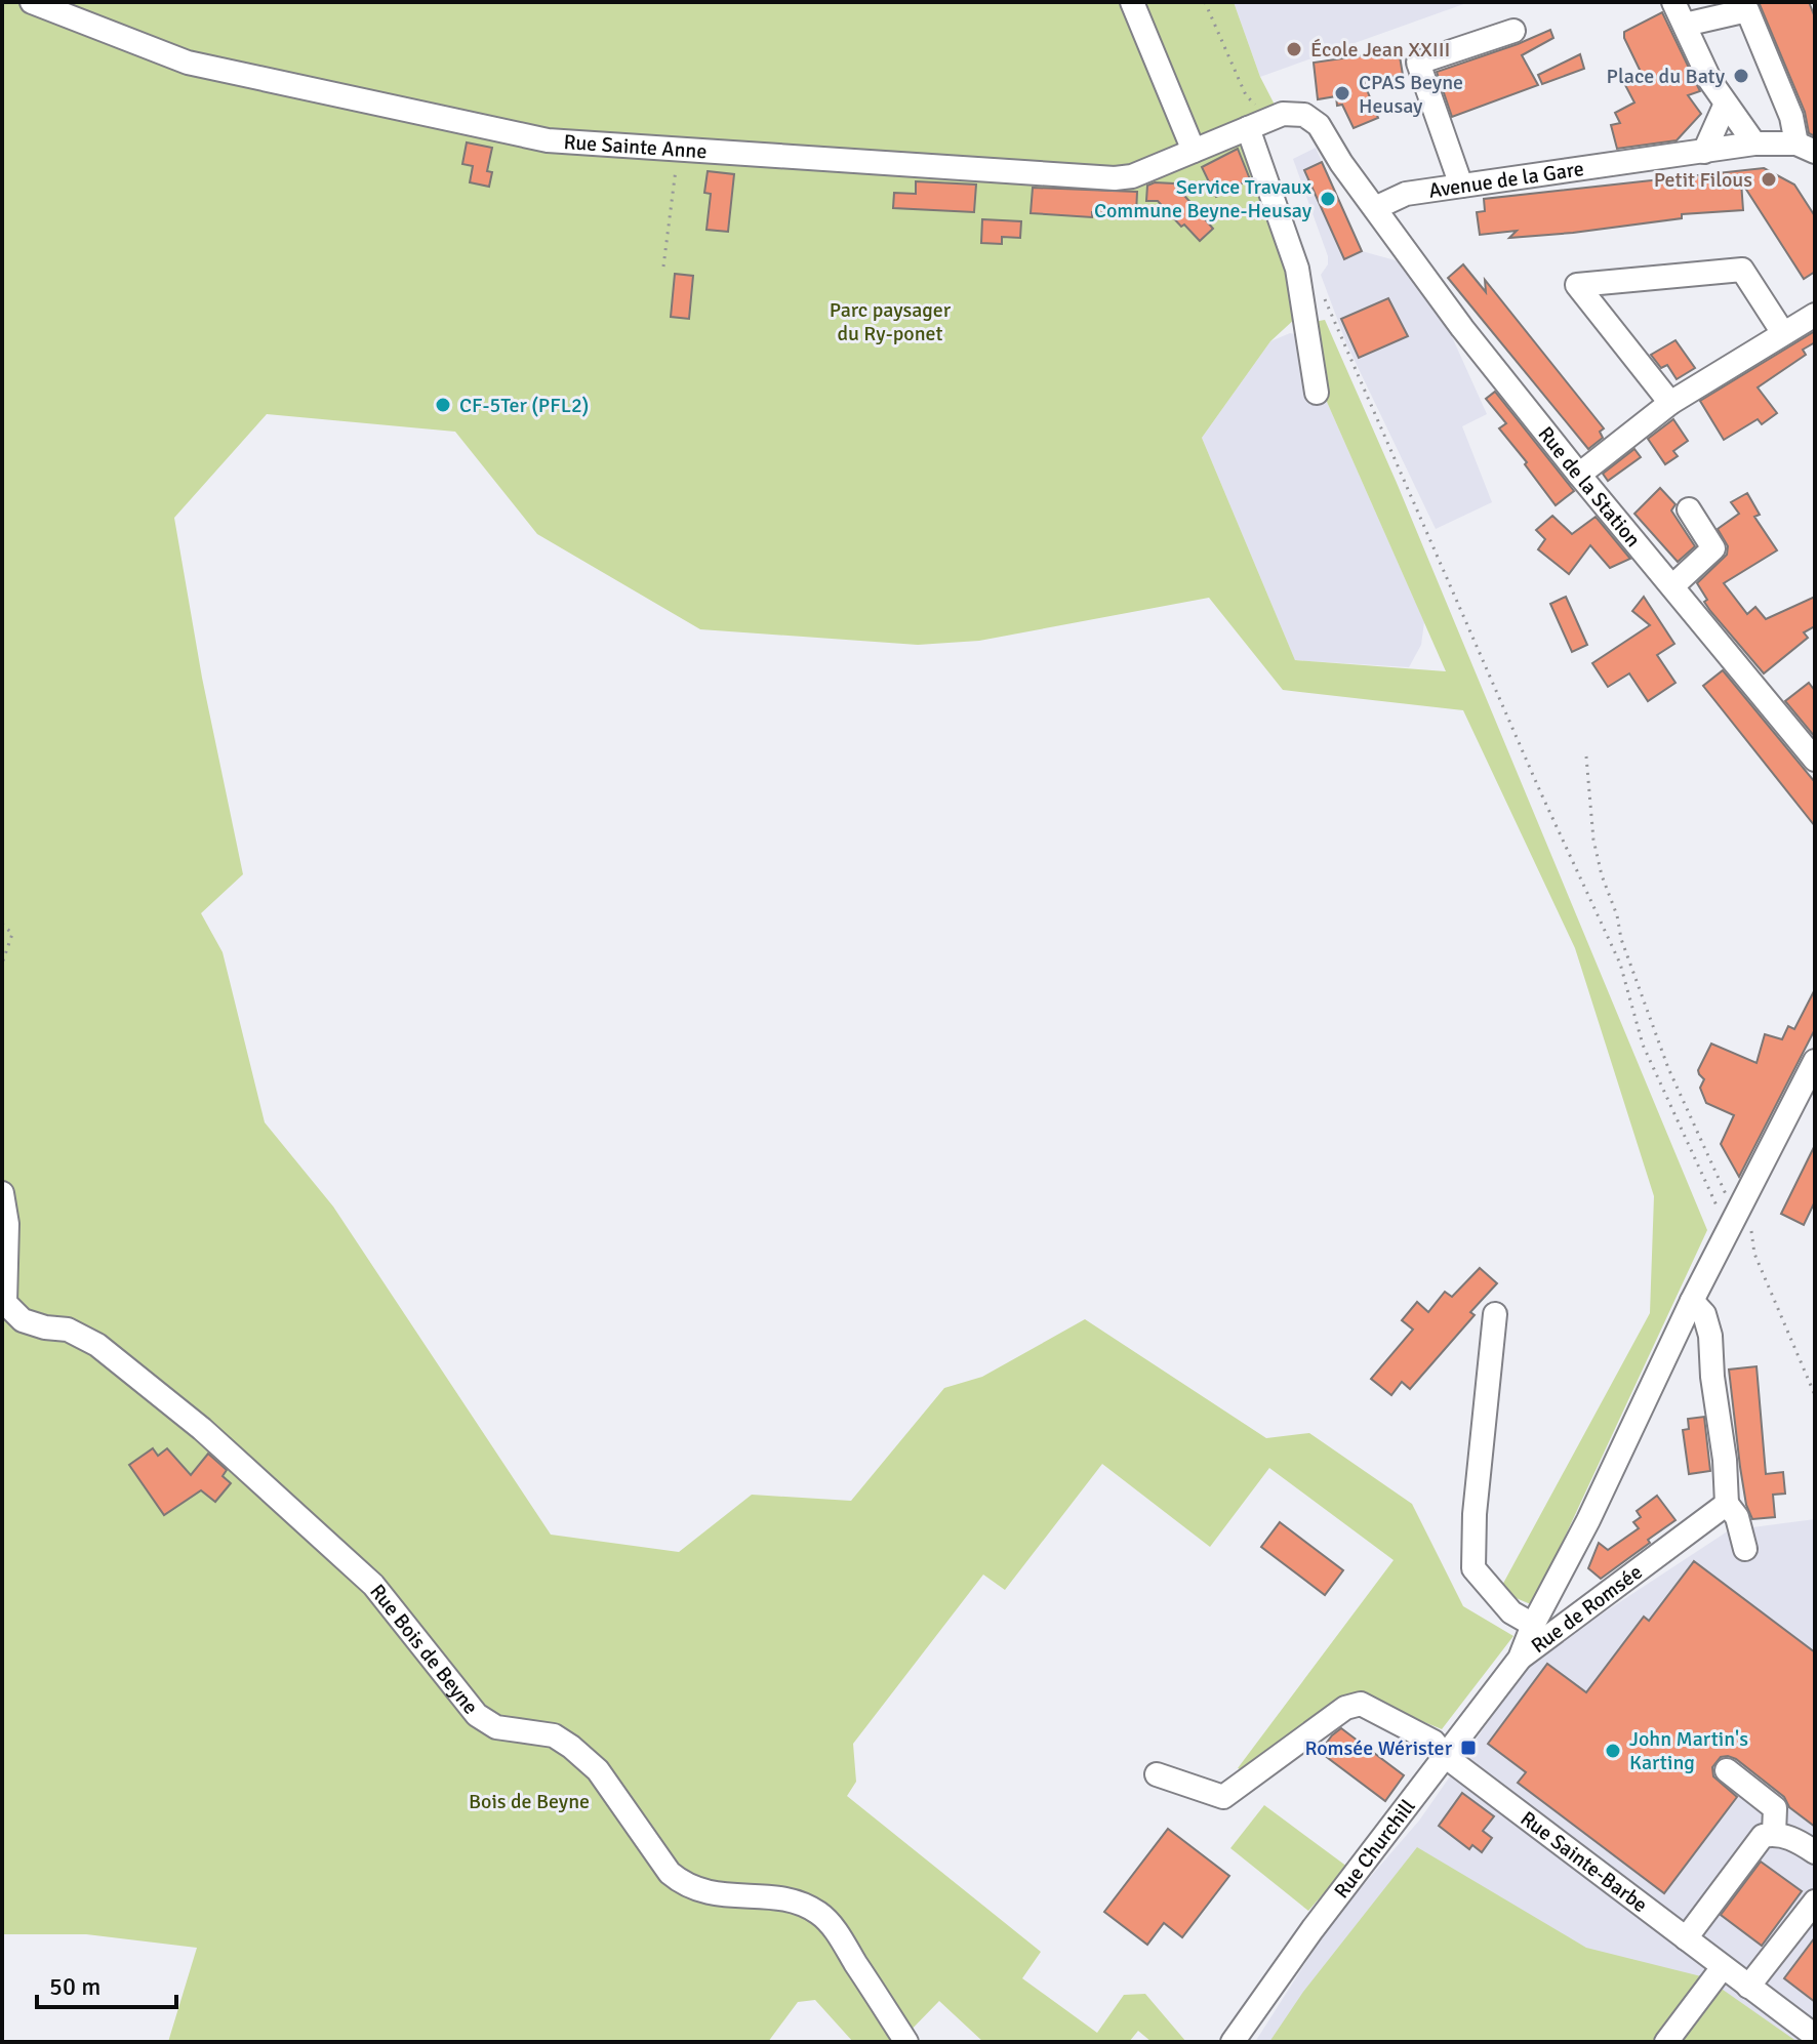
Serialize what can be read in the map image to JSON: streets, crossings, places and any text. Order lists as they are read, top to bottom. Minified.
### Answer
{"streets":{"street":["Rue Sainte Anne","Avenue de la Gare","Rue de la Station","Rue de Romsée","Rue Bois de Beyne","Rue Churchill","Rue Sainte-Barbe"]},"crossings":[["Avenue de la Gare","Rue de la Station"],["Rue de Romsée","Rue Churchill"],["Rue Churchill","Rue Sainte-Barbe"]],"parks":["Parc paysager du Ry-ponet","Bois de Beyne"],"places":{"other":["École Jean XXIII","Place du Baty","CPAS Beyne Heusay","Petit Filous","Service Travaux Commune Beyne-Heusay","CF-5Ter (PFL2)","John Martin's Karting"],"transit":["Romsée Wérister"]},"scale_bar":"50 m"}
